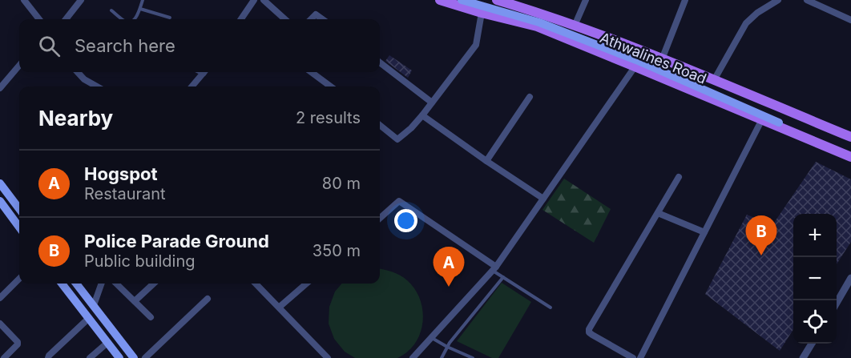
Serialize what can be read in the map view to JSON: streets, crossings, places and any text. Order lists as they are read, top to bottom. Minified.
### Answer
{"streets":{"main road":["Athwalines Road"]},"page":{"search":"Search here","heading":["Nearby","2 results"],"list":[{"mark":"A","name":"Hogspot","note":"Restaurant","value":"80 m"},{"mark":"B","name":"Police Parade Ground","note":"Public building","value":"350 m"}],"map_buttons":["+","−"],"pins":["B","A"]}}
